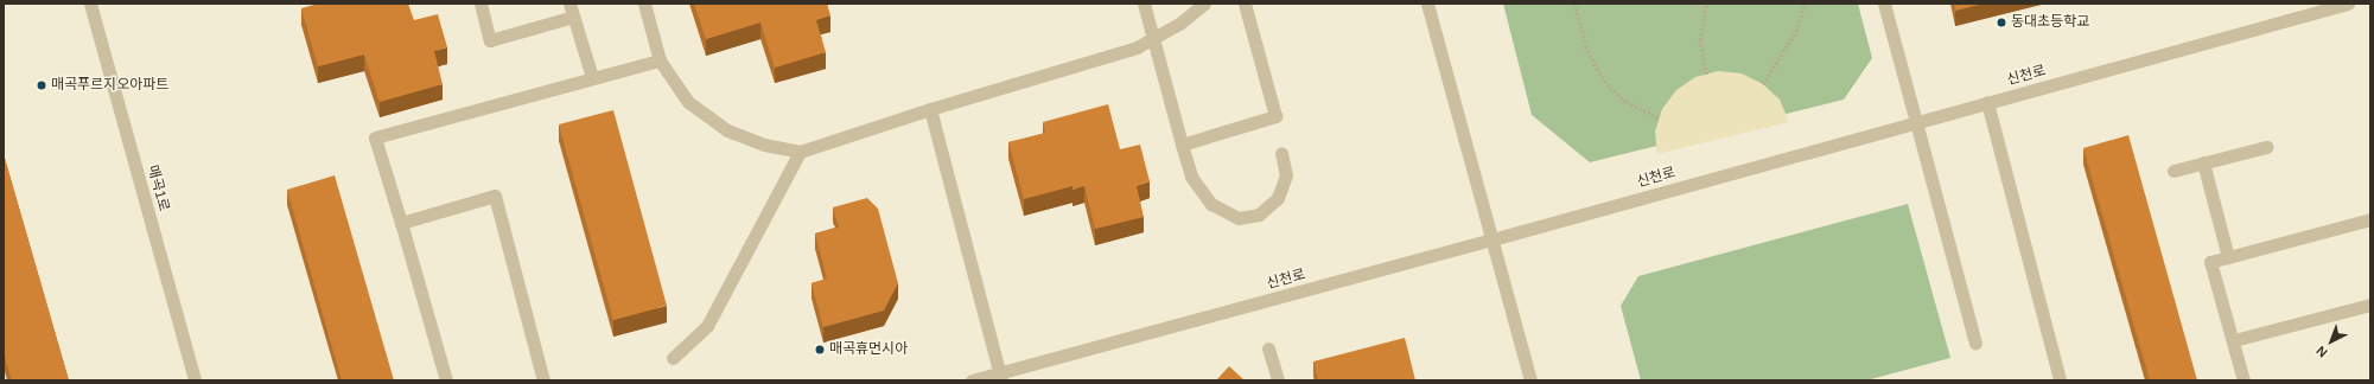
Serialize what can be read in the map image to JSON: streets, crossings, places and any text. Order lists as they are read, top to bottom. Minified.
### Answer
{"streets":{"street":["신천로","매곡1로"]},"places":["동대초등학교","매곡푸르지오아파트","매곡휴먼시아"],"north":"bottom left"}
